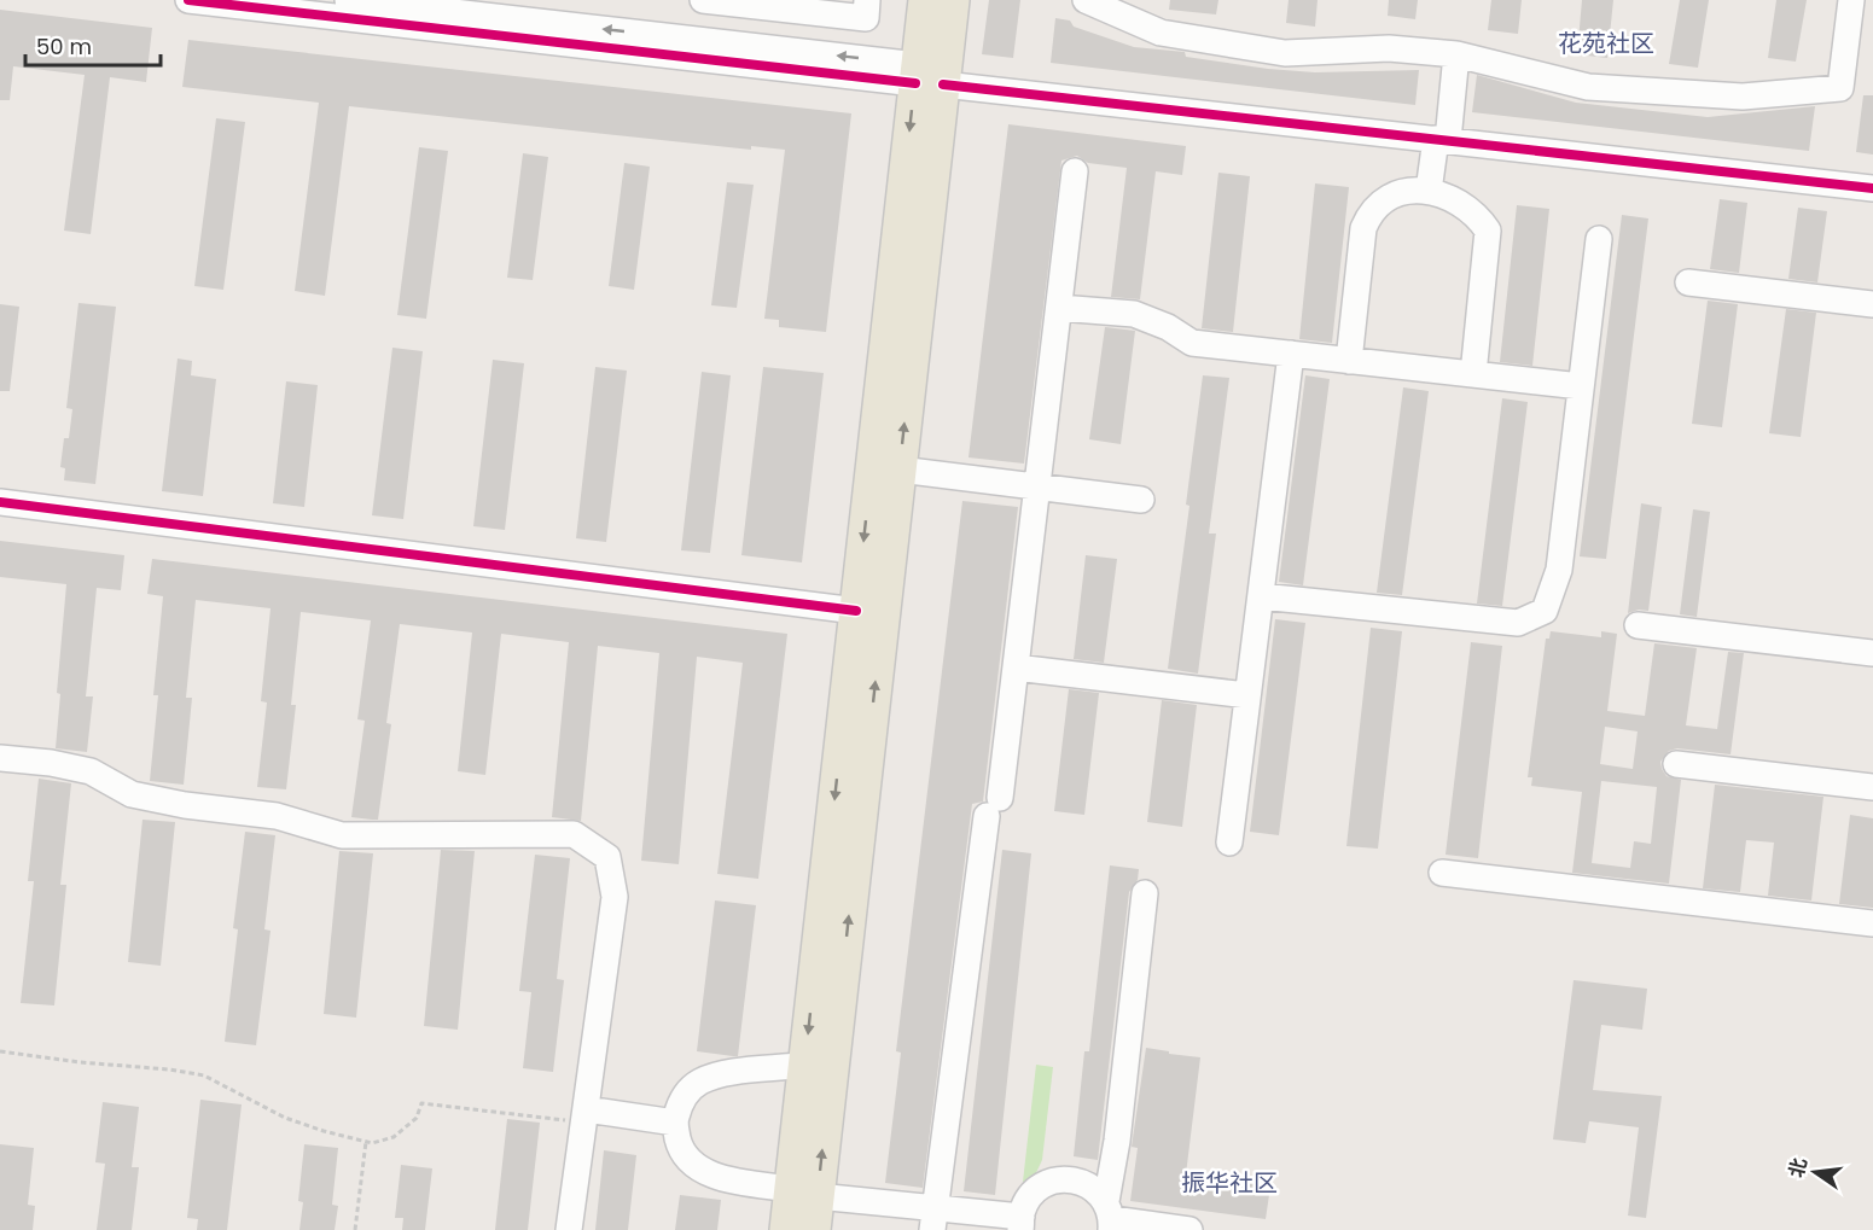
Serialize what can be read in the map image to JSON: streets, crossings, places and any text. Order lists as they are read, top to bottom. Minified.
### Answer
{"districts":["花苑社区","振华社区"],"scale_bar":"50 m","north":"left"}
